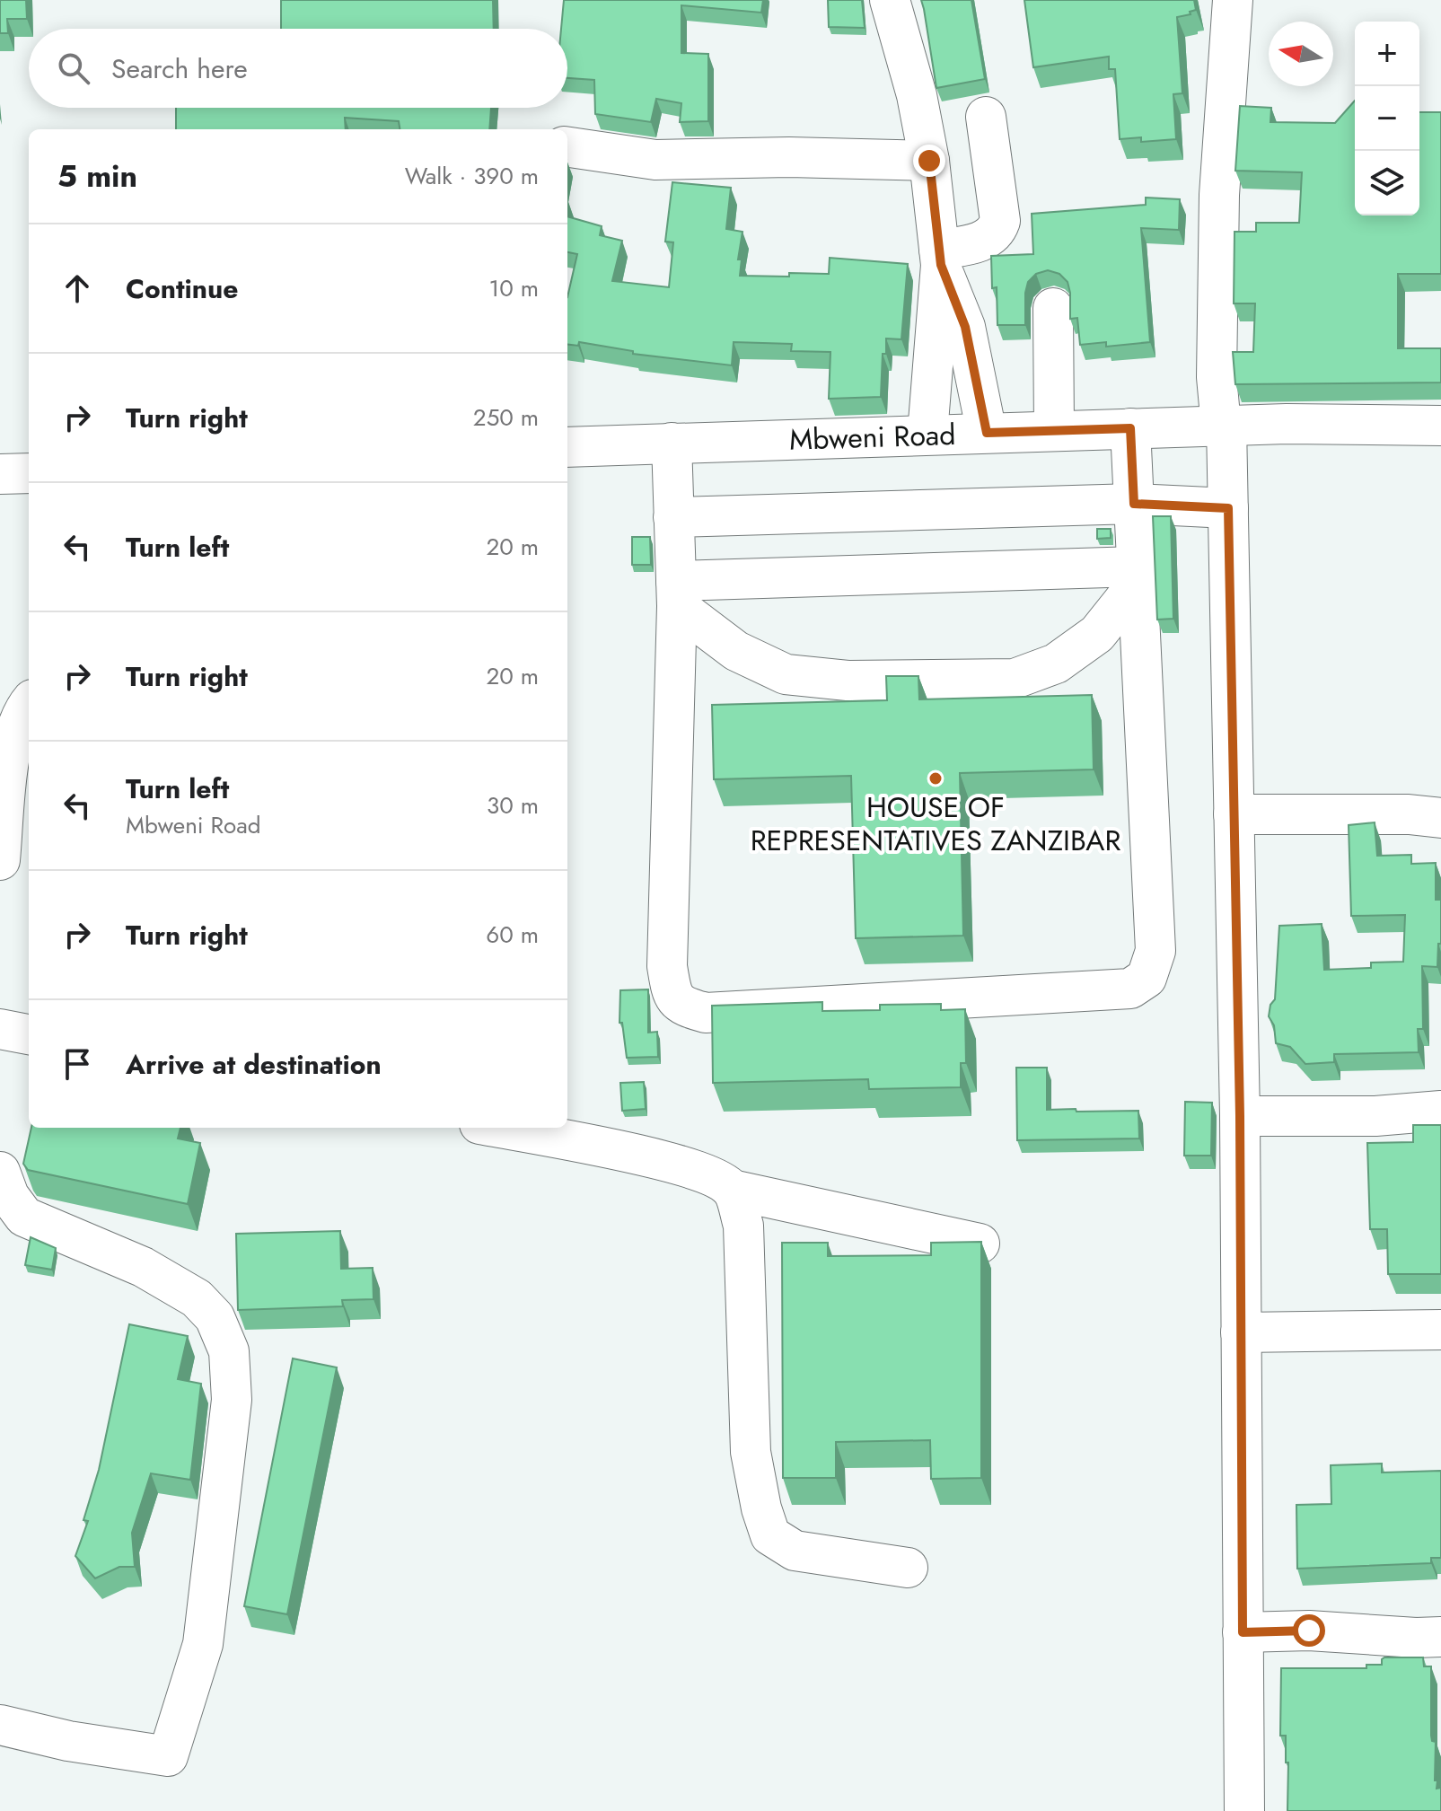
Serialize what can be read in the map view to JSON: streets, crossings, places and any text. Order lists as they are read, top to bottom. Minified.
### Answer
{"streets":{"street":["Mbweni Road"]},"places":["HOUSE OF REPRESENTATIVES ZANZIBAR"],"north":"left","page":{"map_buttons":["+","−"],"search":"Search here","heading":["5 min","Walk · 390 m"],"list":[["Continue","10 m"],["Turn right","250 m"],["Turn left","20 m"],["Turn right","20 m"],["Turn left","Mbweni Road","30 m"],["Turn right","60 m"],"Arrive at destination"]}}
